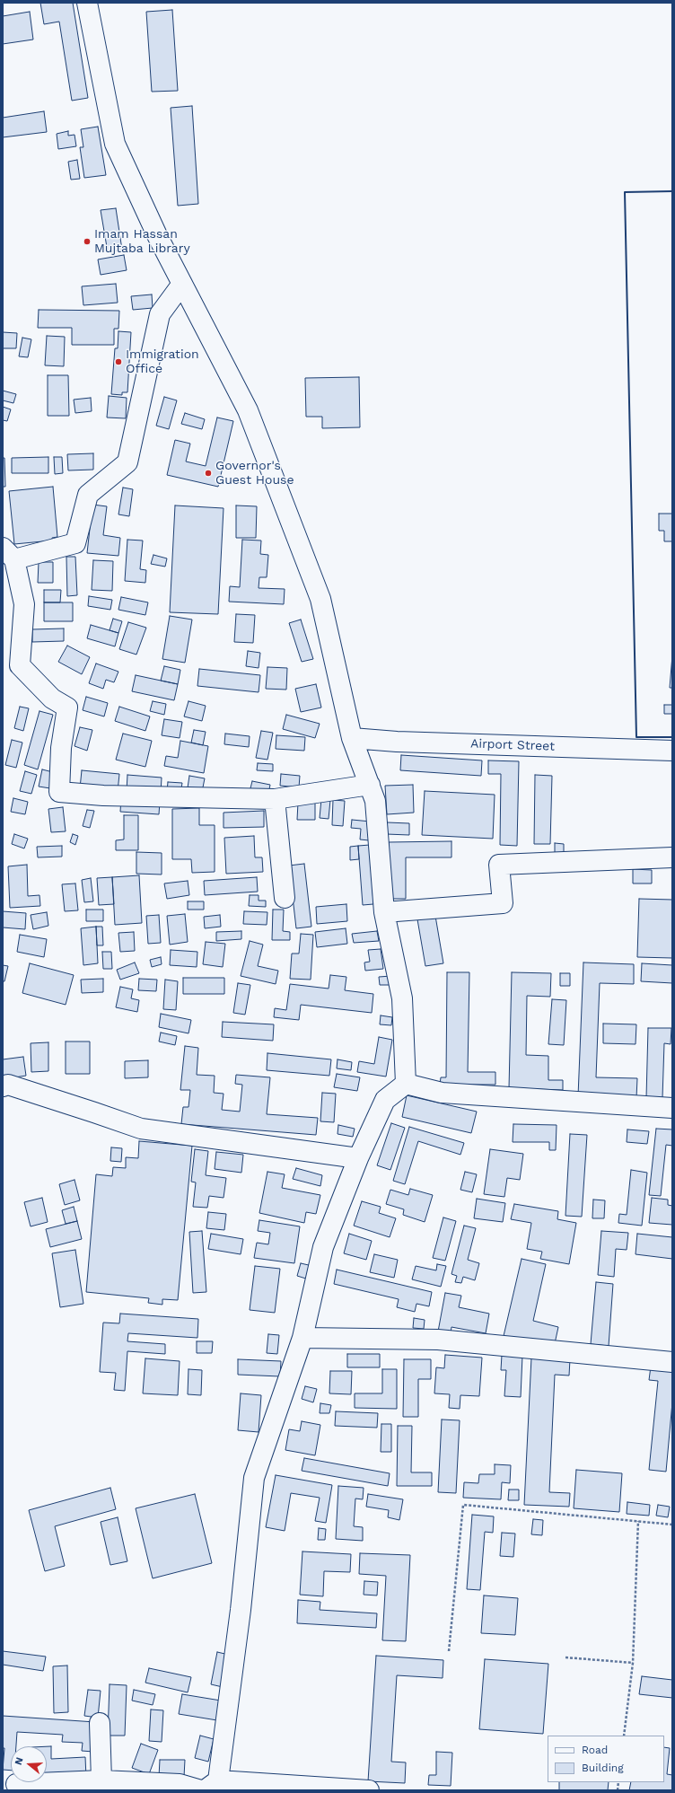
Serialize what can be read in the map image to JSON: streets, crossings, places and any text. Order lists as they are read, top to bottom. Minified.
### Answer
{"streets":{"street":["Airport Street"]},"places":["Imam Hassan Mujtaba Library","Immigration Office","Governor's Guest House"],"legend":["Road","Building"],"north":"left"}
